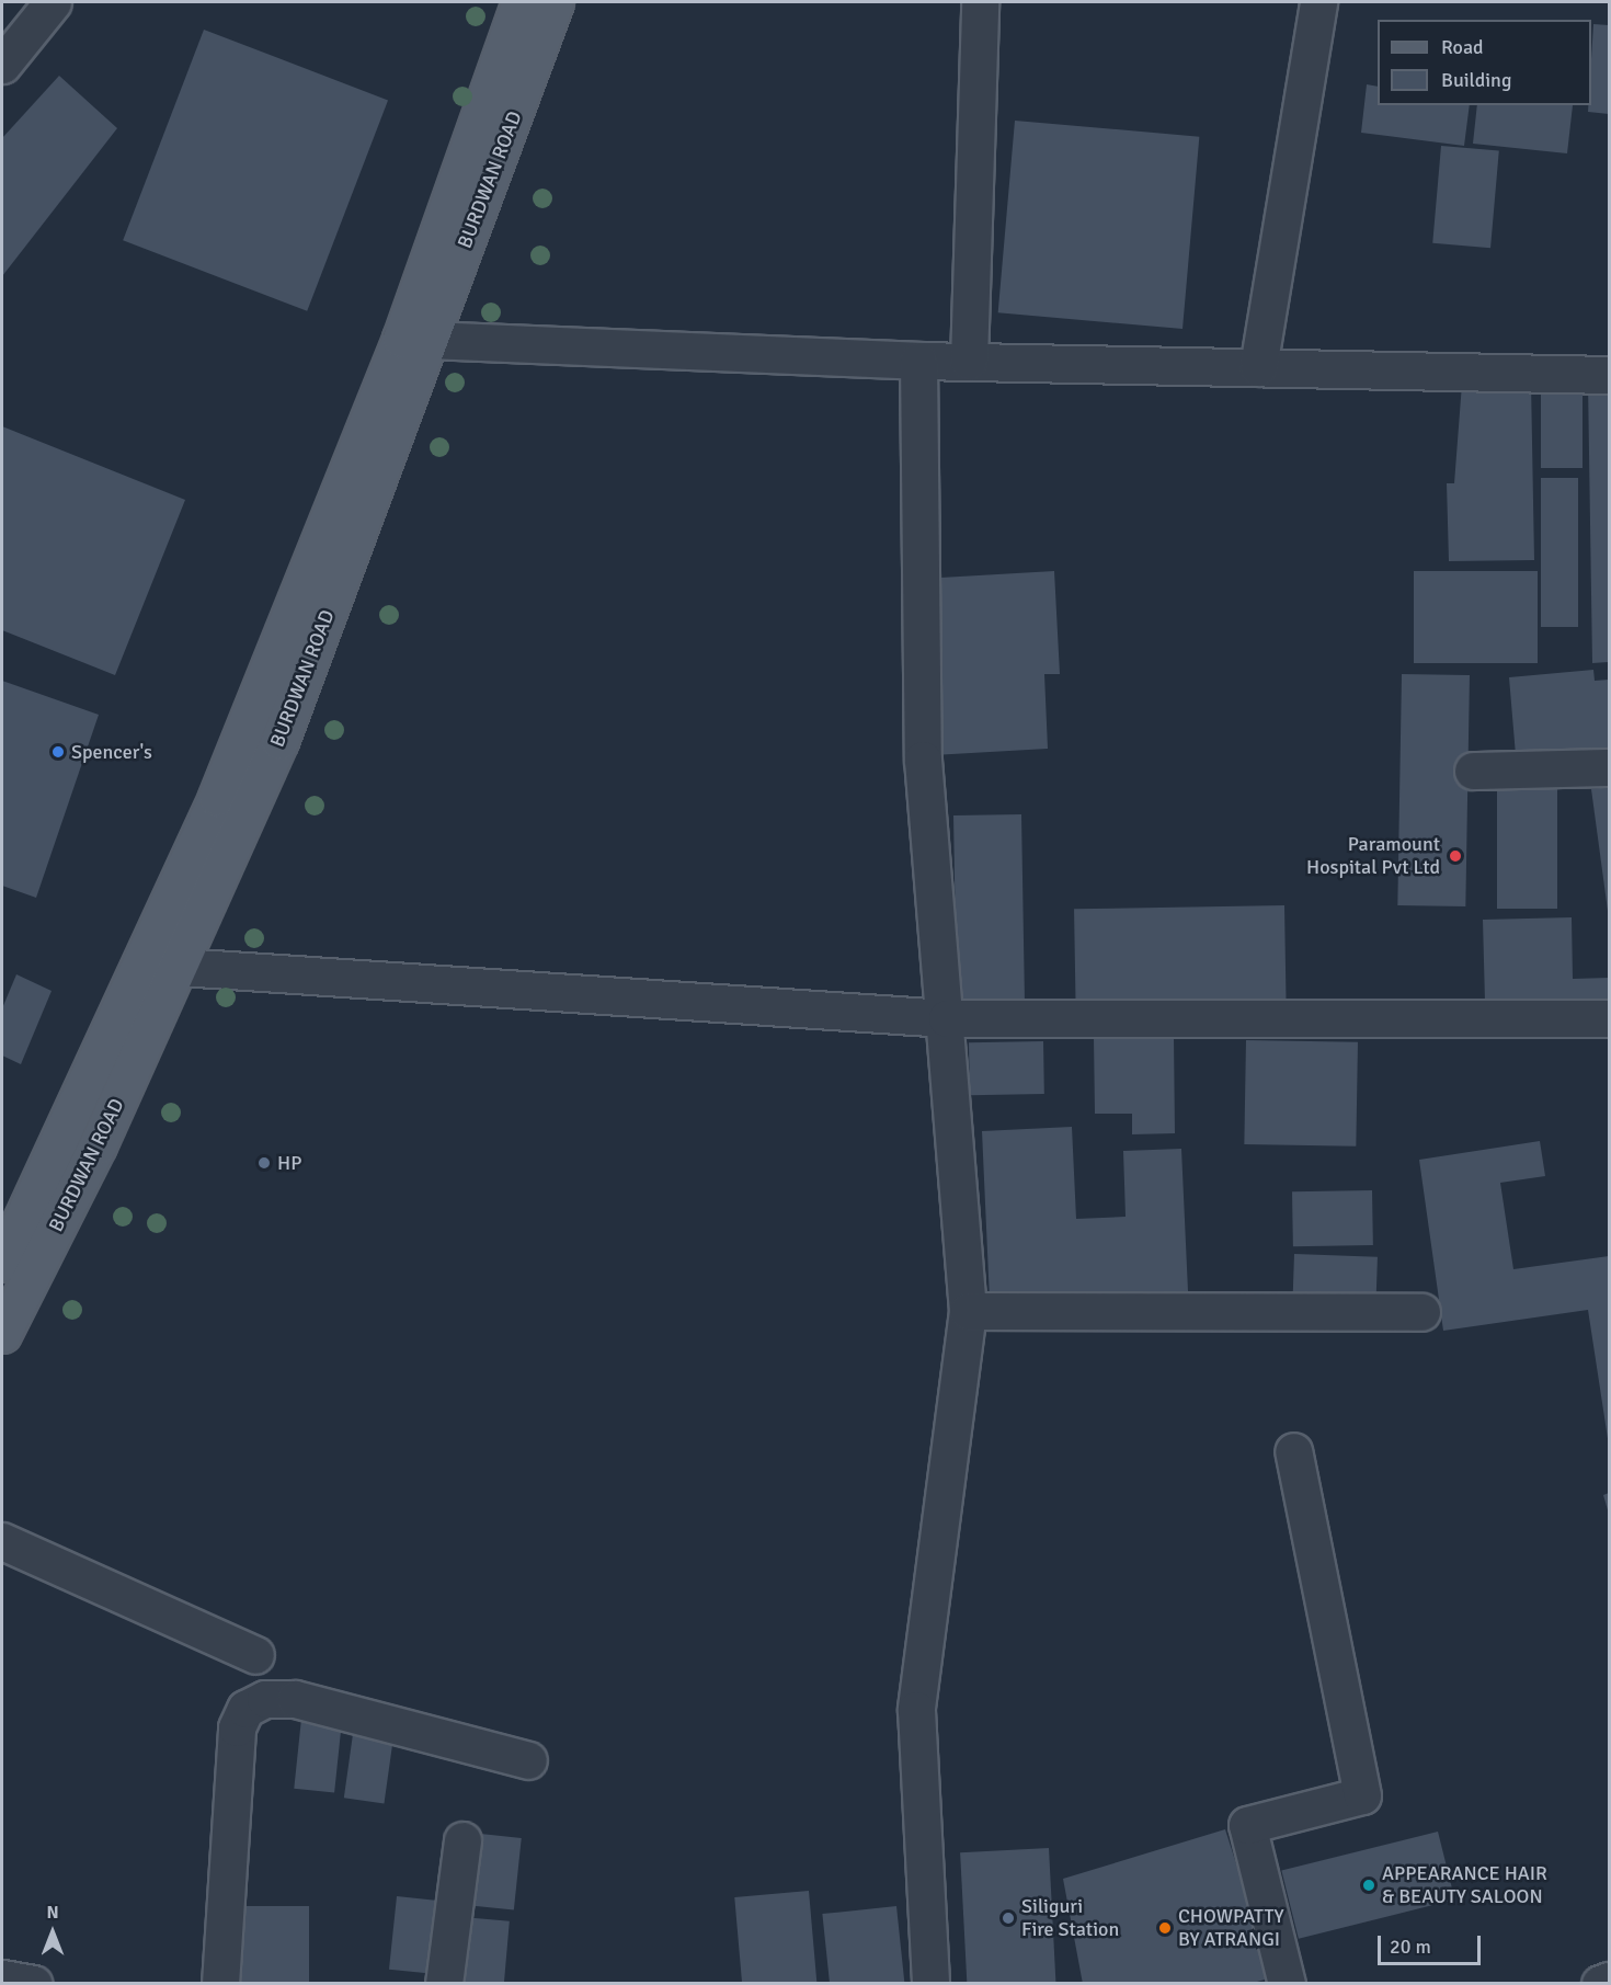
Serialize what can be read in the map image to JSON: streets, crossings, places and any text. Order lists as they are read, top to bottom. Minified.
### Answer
{"streets":{"main road":["BURDWAN ROAD"]},"places":["Spencer's","Paramount Hospital Pvt Ltd","HP","APPEARANCE HAIR & BEAUTY SALOON","Siliguri Fire Station","CHOWPATTY BY ATRANGI"],"legend":["Road","Building"],"scale_bar":"20 m","north":"top"}
